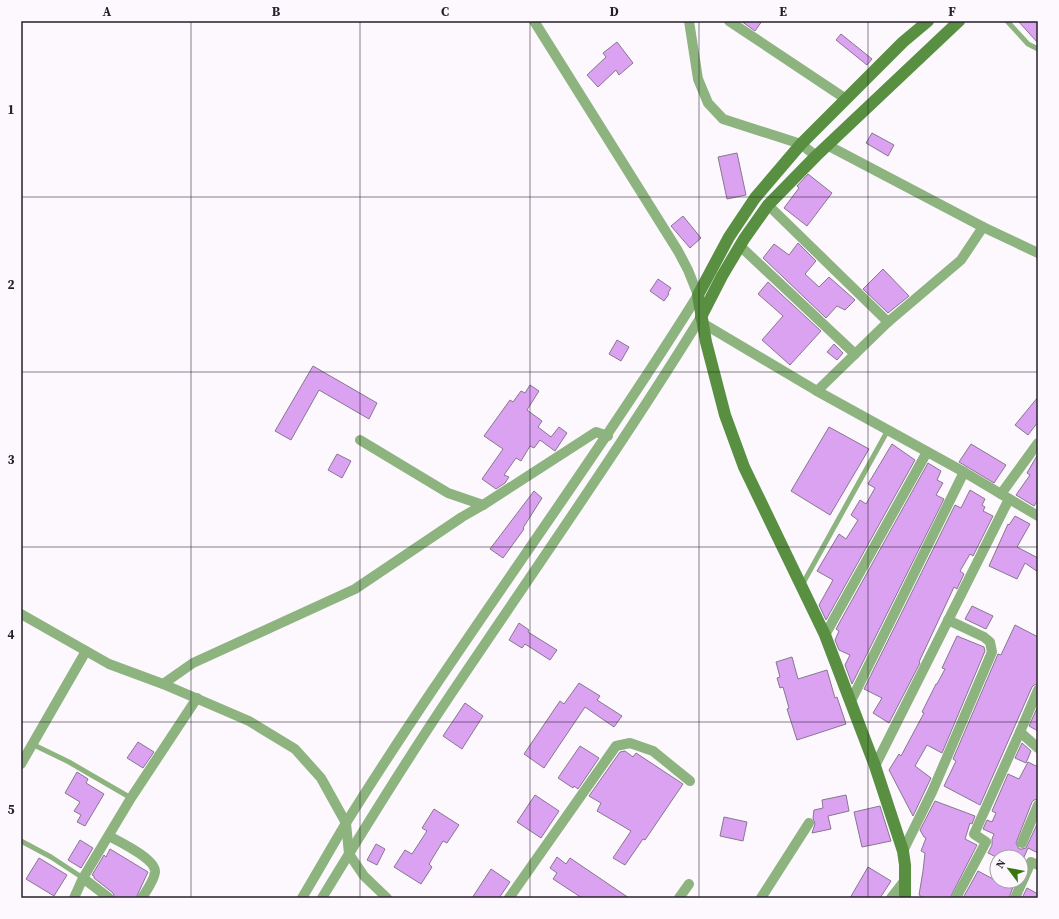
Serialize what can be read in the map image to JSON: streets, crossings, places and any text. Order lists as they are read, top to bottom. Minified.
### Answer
{"north":"top left","grid":{"columns":["A","B","C","D","E","F"],"rows":["1","2","3","4","5"]}}
